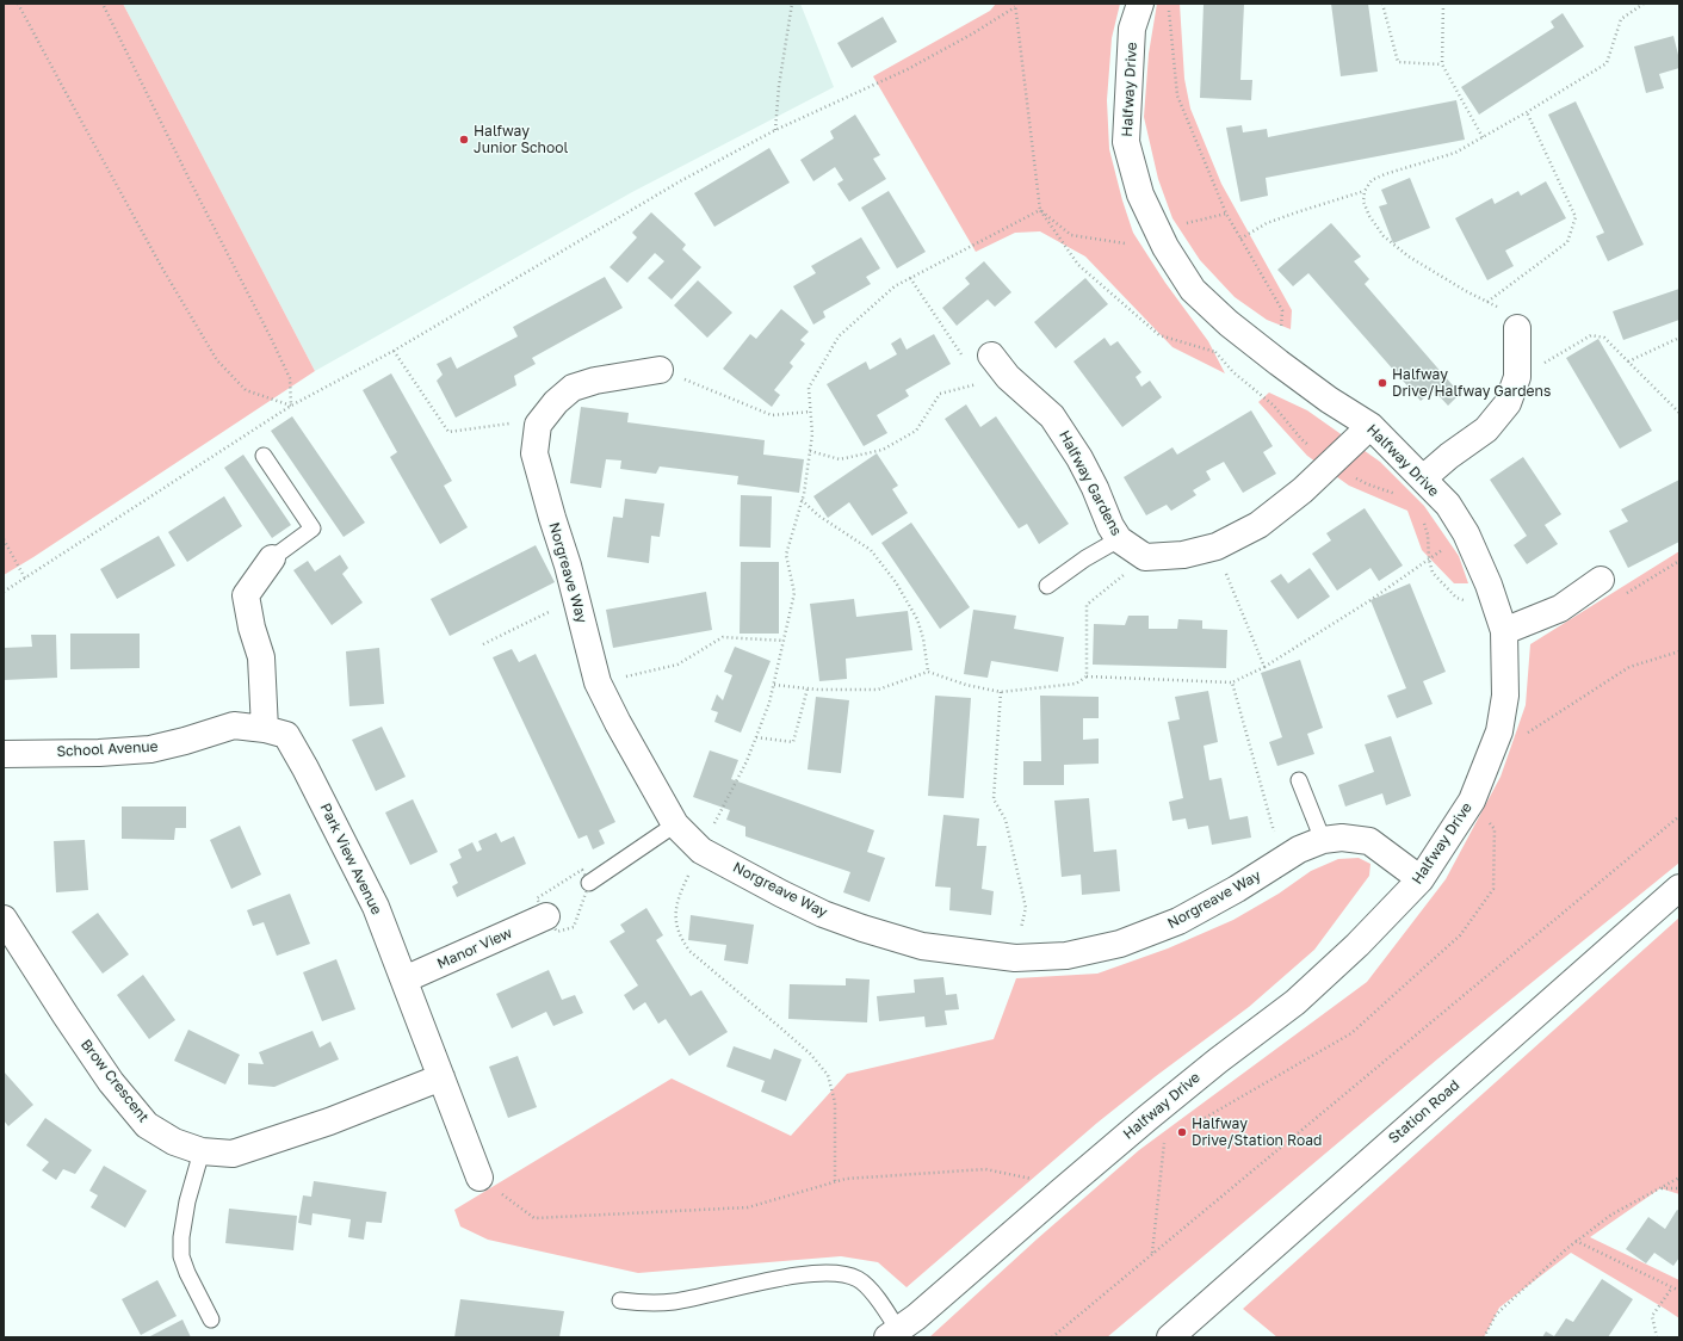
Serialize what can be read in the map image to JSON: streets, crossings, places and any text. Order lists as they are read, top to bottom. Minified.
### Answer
{"streets":{"street":["Halfway Drive","Halfway Gardens","Norgreave Way","School Avenue","Park View Avenue","Manor View","Brow Crescent","Station Road"]},"crossings":[["Halfway Drive","Norgreave Way"],["School Avenue","Park View Avenue"],["Park View Avenue","Manor View"],["Park View Avenue","Brow Crescent"]],"places":["Halfway Junior School","Halfway Drive/Halfway Gardens","Halfway Drive/Station Road"]}
